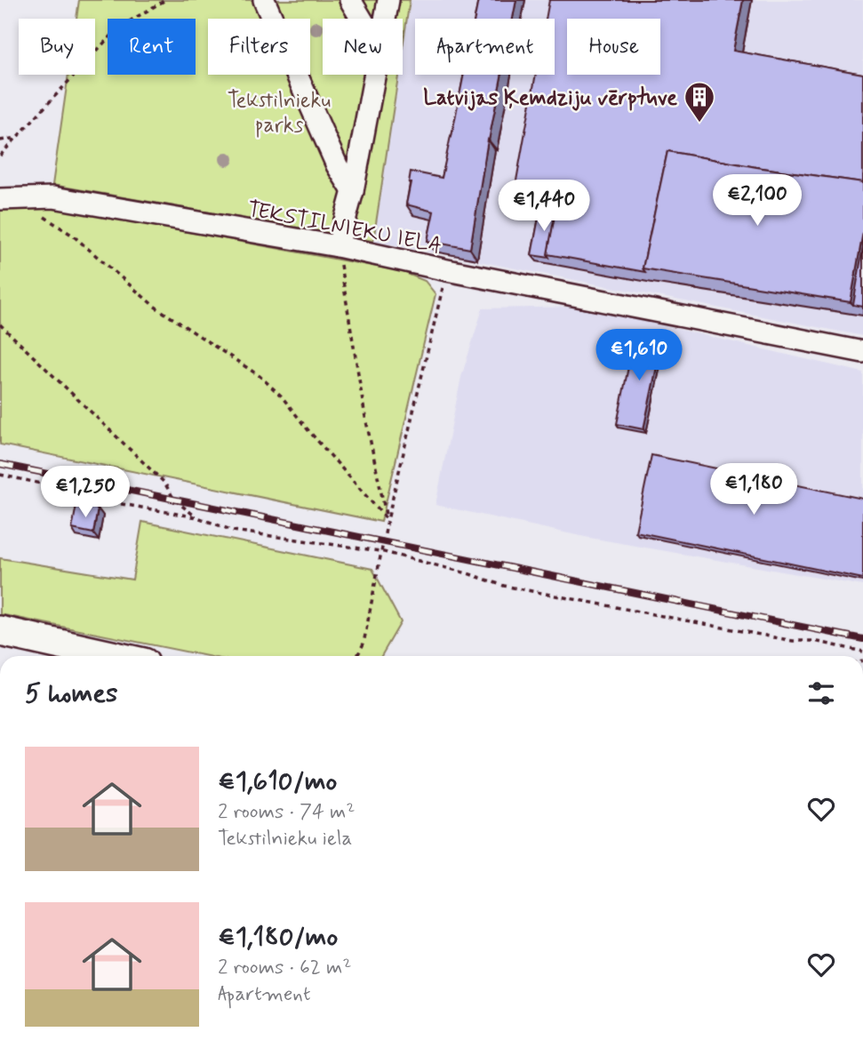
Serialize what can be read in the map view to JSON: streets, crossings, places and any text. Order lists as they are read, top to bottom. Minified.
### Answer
{"streets":{"street":["TEKSTILNIEKU IELA"]},"parks":["Tekstilnieku parks"],"places":{"building":["Latvijas Ķemdziju vērptuve"]},"page":{"chip":["Buy","Rent","Filters","New","Apartment","House"],"price":["€2,100","€1,440","€1,610","€1,180","€1,250"],"heading":"5 homes","list":[{"name":"€1,610/mo","note":"2 rooms · 74 m² · Tekstilnieku iela"},{"name":"€1,180/mo","note":"2 rooms · 62 m² · Apartment"}]}}
